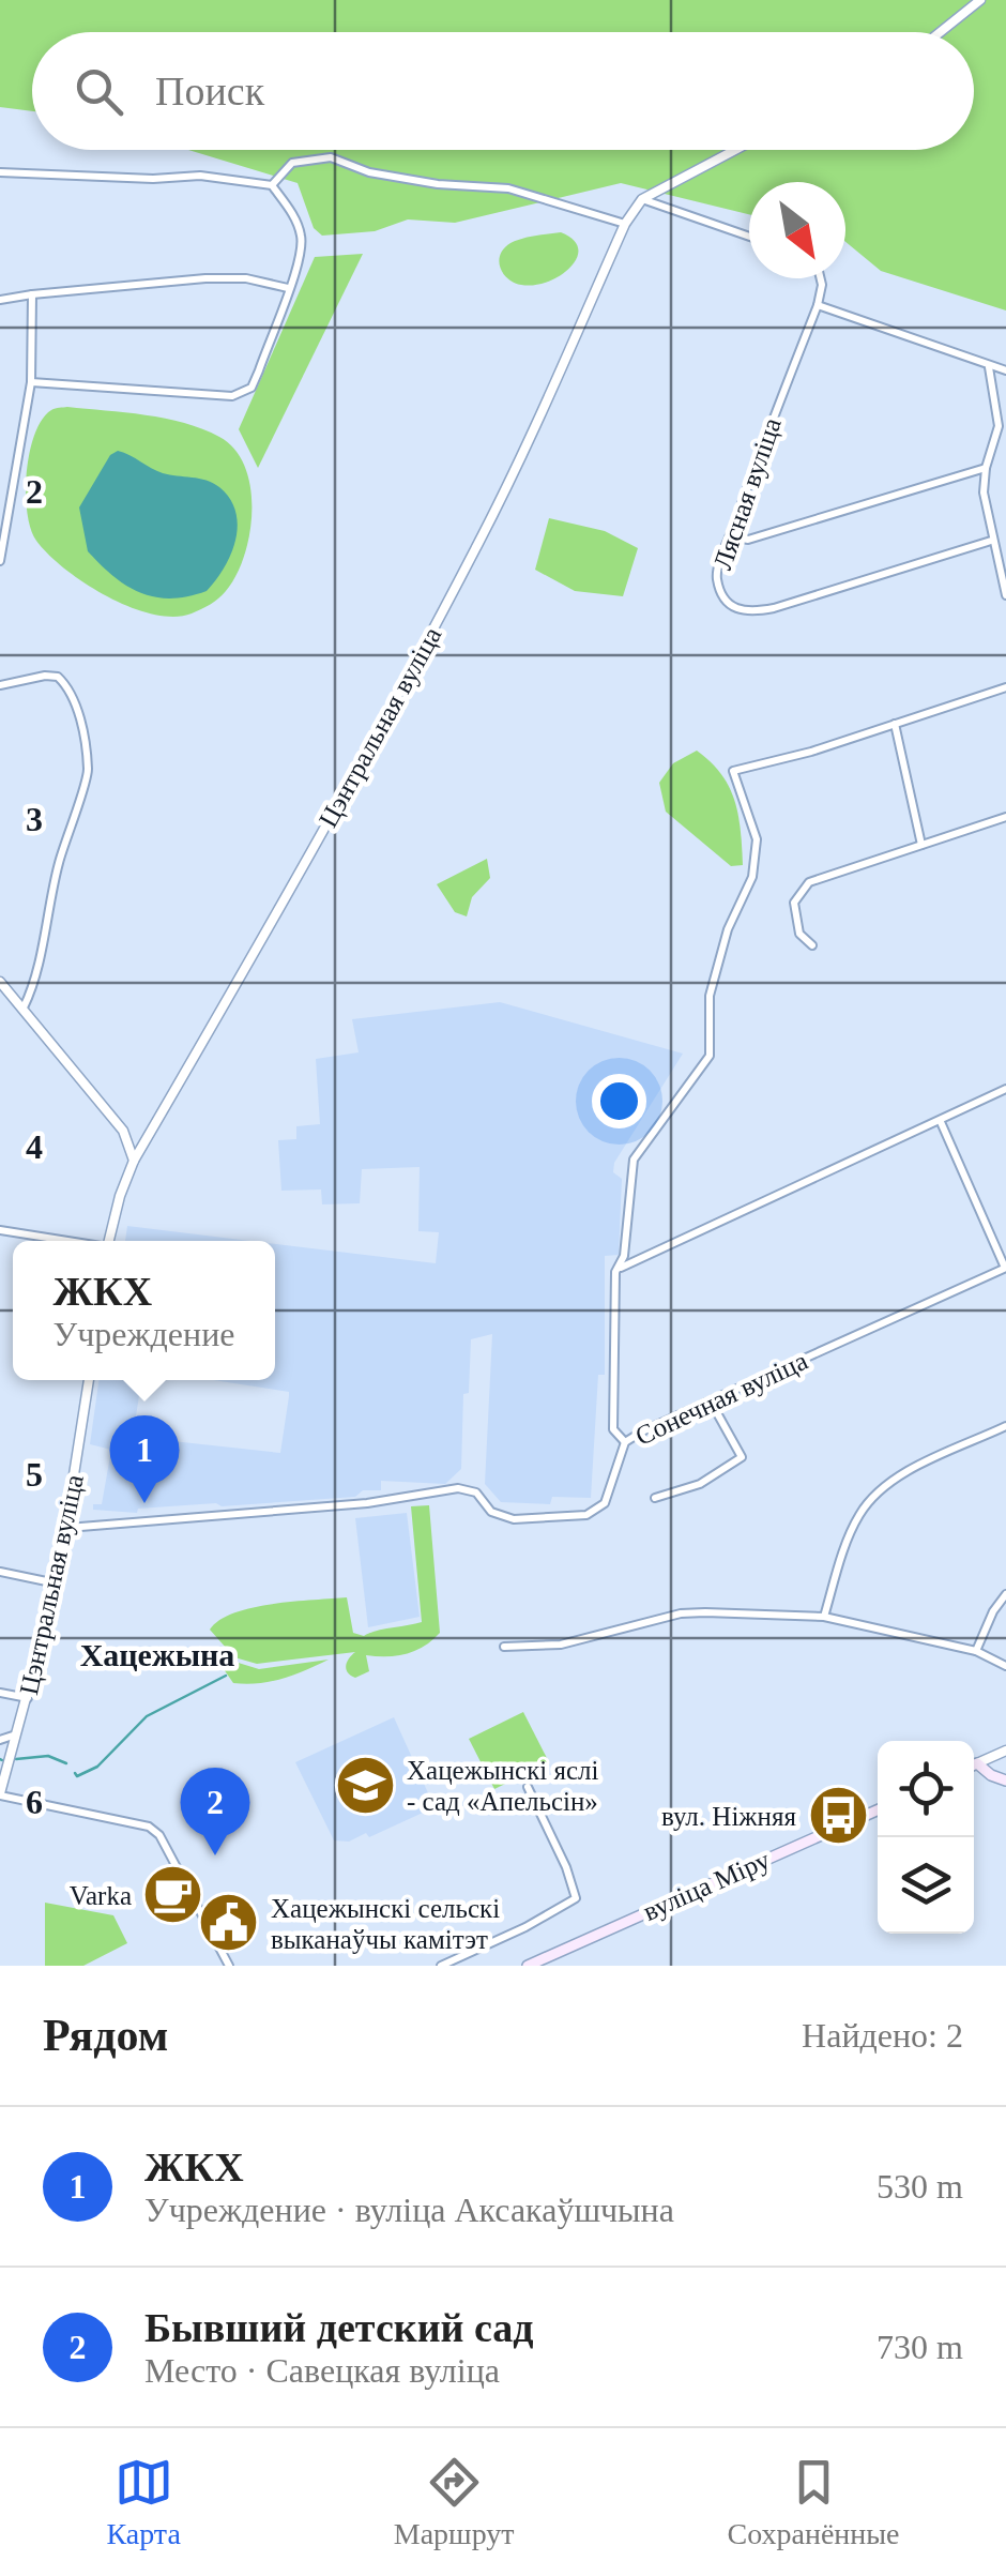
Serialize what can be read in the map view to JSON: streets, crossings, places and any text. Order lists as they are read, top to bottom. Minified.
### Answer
{"streets":{"main road":["вуліца Міру"],"street":["Лясная вуліца","Цэнтральная вуліца","Сонечная вуліца"]},"crossings":[["Цэнтральная вуліца","Сонечная вуліца"]],"districts":["Хацежына"],"places":{"school or university":["Хацежынскі яслі - сад «Апельсін»"],"bus stop":["вул. Ніжняя"],"cafe":["Varka"],"public building":["Хацежынскі сельскі выканаўчы камітэт"]},"north":"bottom right","page":{"search":"Поиск","popup":["ЖКХ","Учреждение"],"pins":["1","2"],"heading":["Рядом","Найдено: 2"],"list":[{"mark":"1","name":"ЖКХ","note":"Учреждение · вуліца Аксакаўшчына","value":"530 m"},{"mark":"2","name":"Бывший детский сад","note":"Место · Савецкая вуліца","value":"730 m"}],"nav":["Карта","Маршрут","Сохранённые"]},"grid":{"rows":["2","3","4","5","6"]}}
